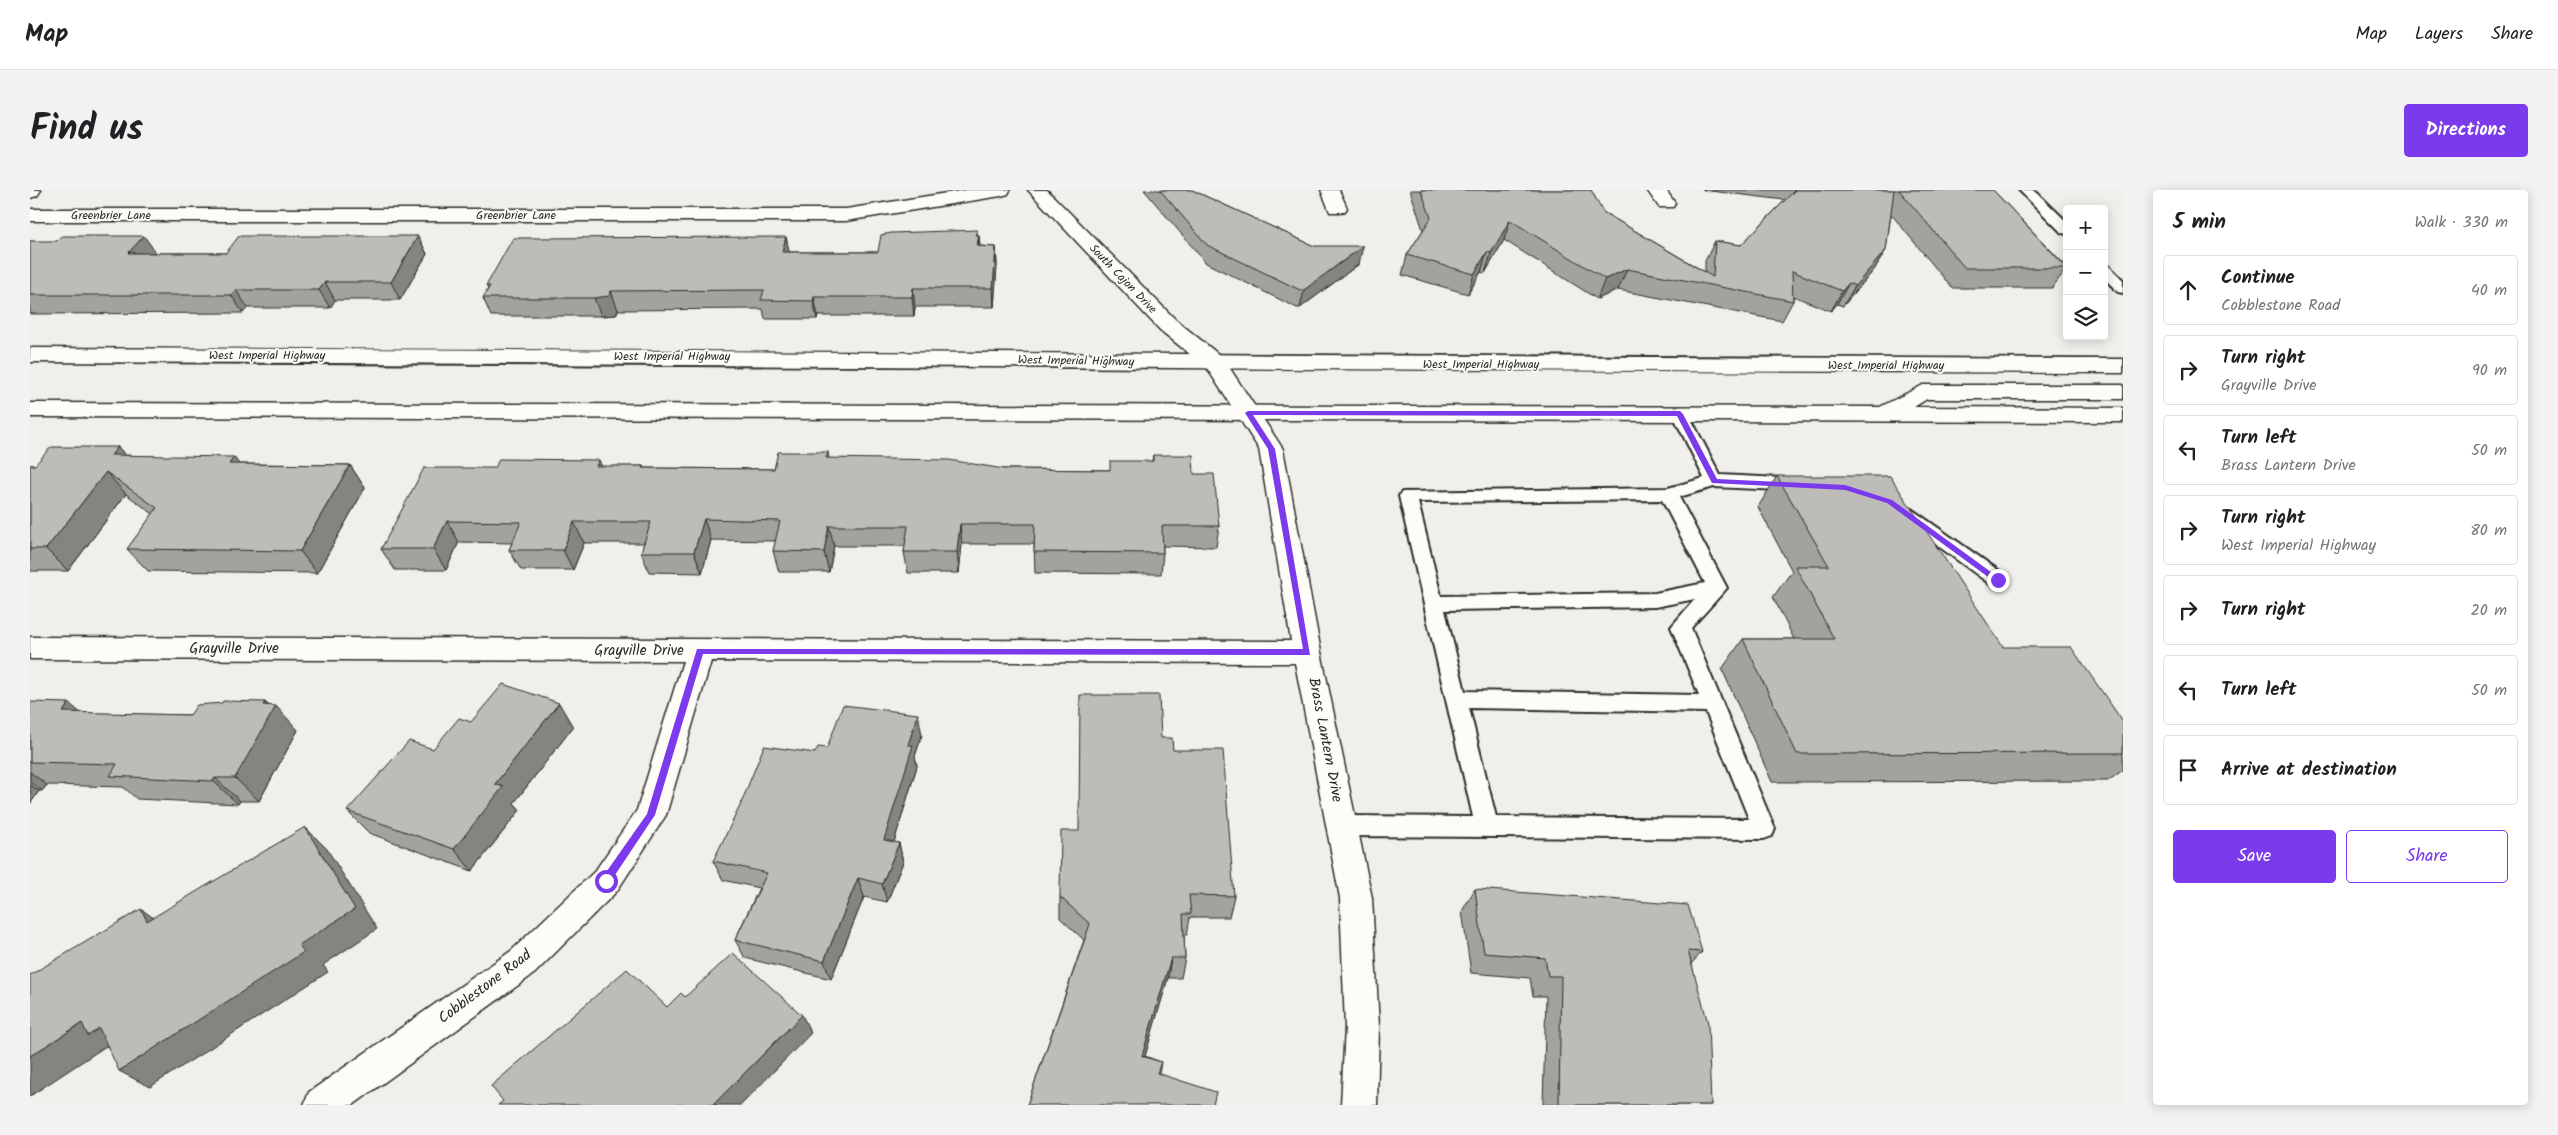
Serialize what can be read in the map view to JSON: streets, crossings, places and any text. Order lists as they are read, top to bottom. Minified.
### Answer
{"streets":{"main road":["Greenbrier Lane","South Cajon Drive","West Imperial Highway","Grayville Drive","Brass Lantern Drive","Cobblestone Road"]},"crossings":[["South Cajon Drive","West Imperial Highway"],["South Cajon Drive","Brass Lantern Drive"],["West Imperial Highway","Brass Lantern Drive"],["Grayville Drive","Brass Lantern Drive"],["Grayville Drive","Cobblestone Road"]],"page":{"header":"Map","nav":["Map","Layers","Share"],"title":"Find us","buttons":["Directions",["Save","Share"]],"heading":["5 min","Walk · 330 m"],"map_buttons":["+","−"],"list":[["Continue","Cobblestone Road","40 m"],["Turn right","Grayville Drive","90 m"],["Turn left","Brass Lantern Drive","50 m"],["Turn right","West Imperial Highway","80 m"],["Turn right","20 m"],["Turn left","50 m"],"Arrive at destination"]}}
